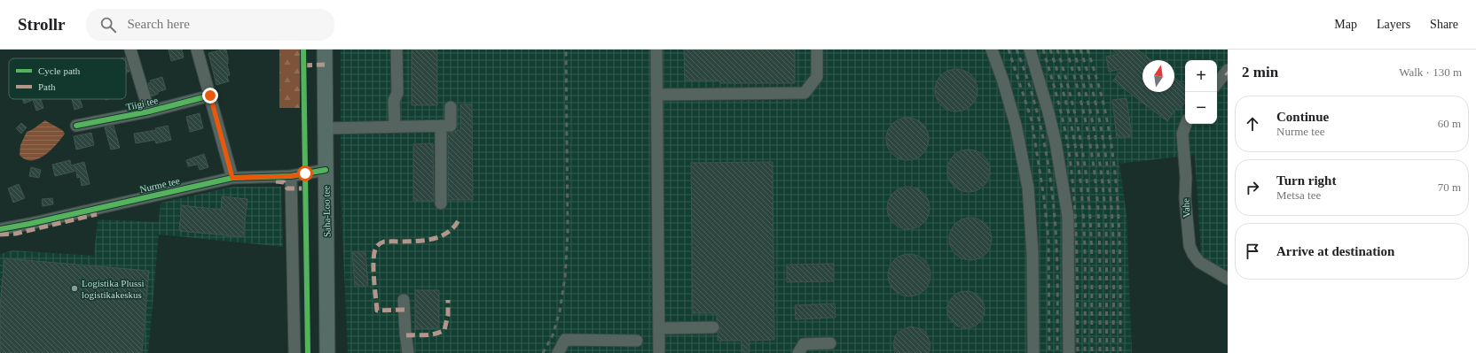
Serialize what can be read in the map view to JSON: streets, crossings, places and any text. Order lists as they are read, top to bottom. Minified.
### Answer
{"streets":{"main road":["Saha-Loo tee"],"street":["Tiigi tee","Nurme tee","Vahe"]},"crossings":[["Nurme tee","Saha-Loo tee"]],"places":["Logistika Plussi logistikakeskus"],"legend":["Cycle path","Path"],"north":"top","page":{"header":"Strollr","search":"Search here","nav":["Map","Layers","Share"],"heading":["2 min","Walk · 130 m"],"map_buttons":["+","−"],"list":[["Continue","Nurme tee","60 m"],["Turn right","Metsa tee","70 m"],"Arrive at destination"]}}
